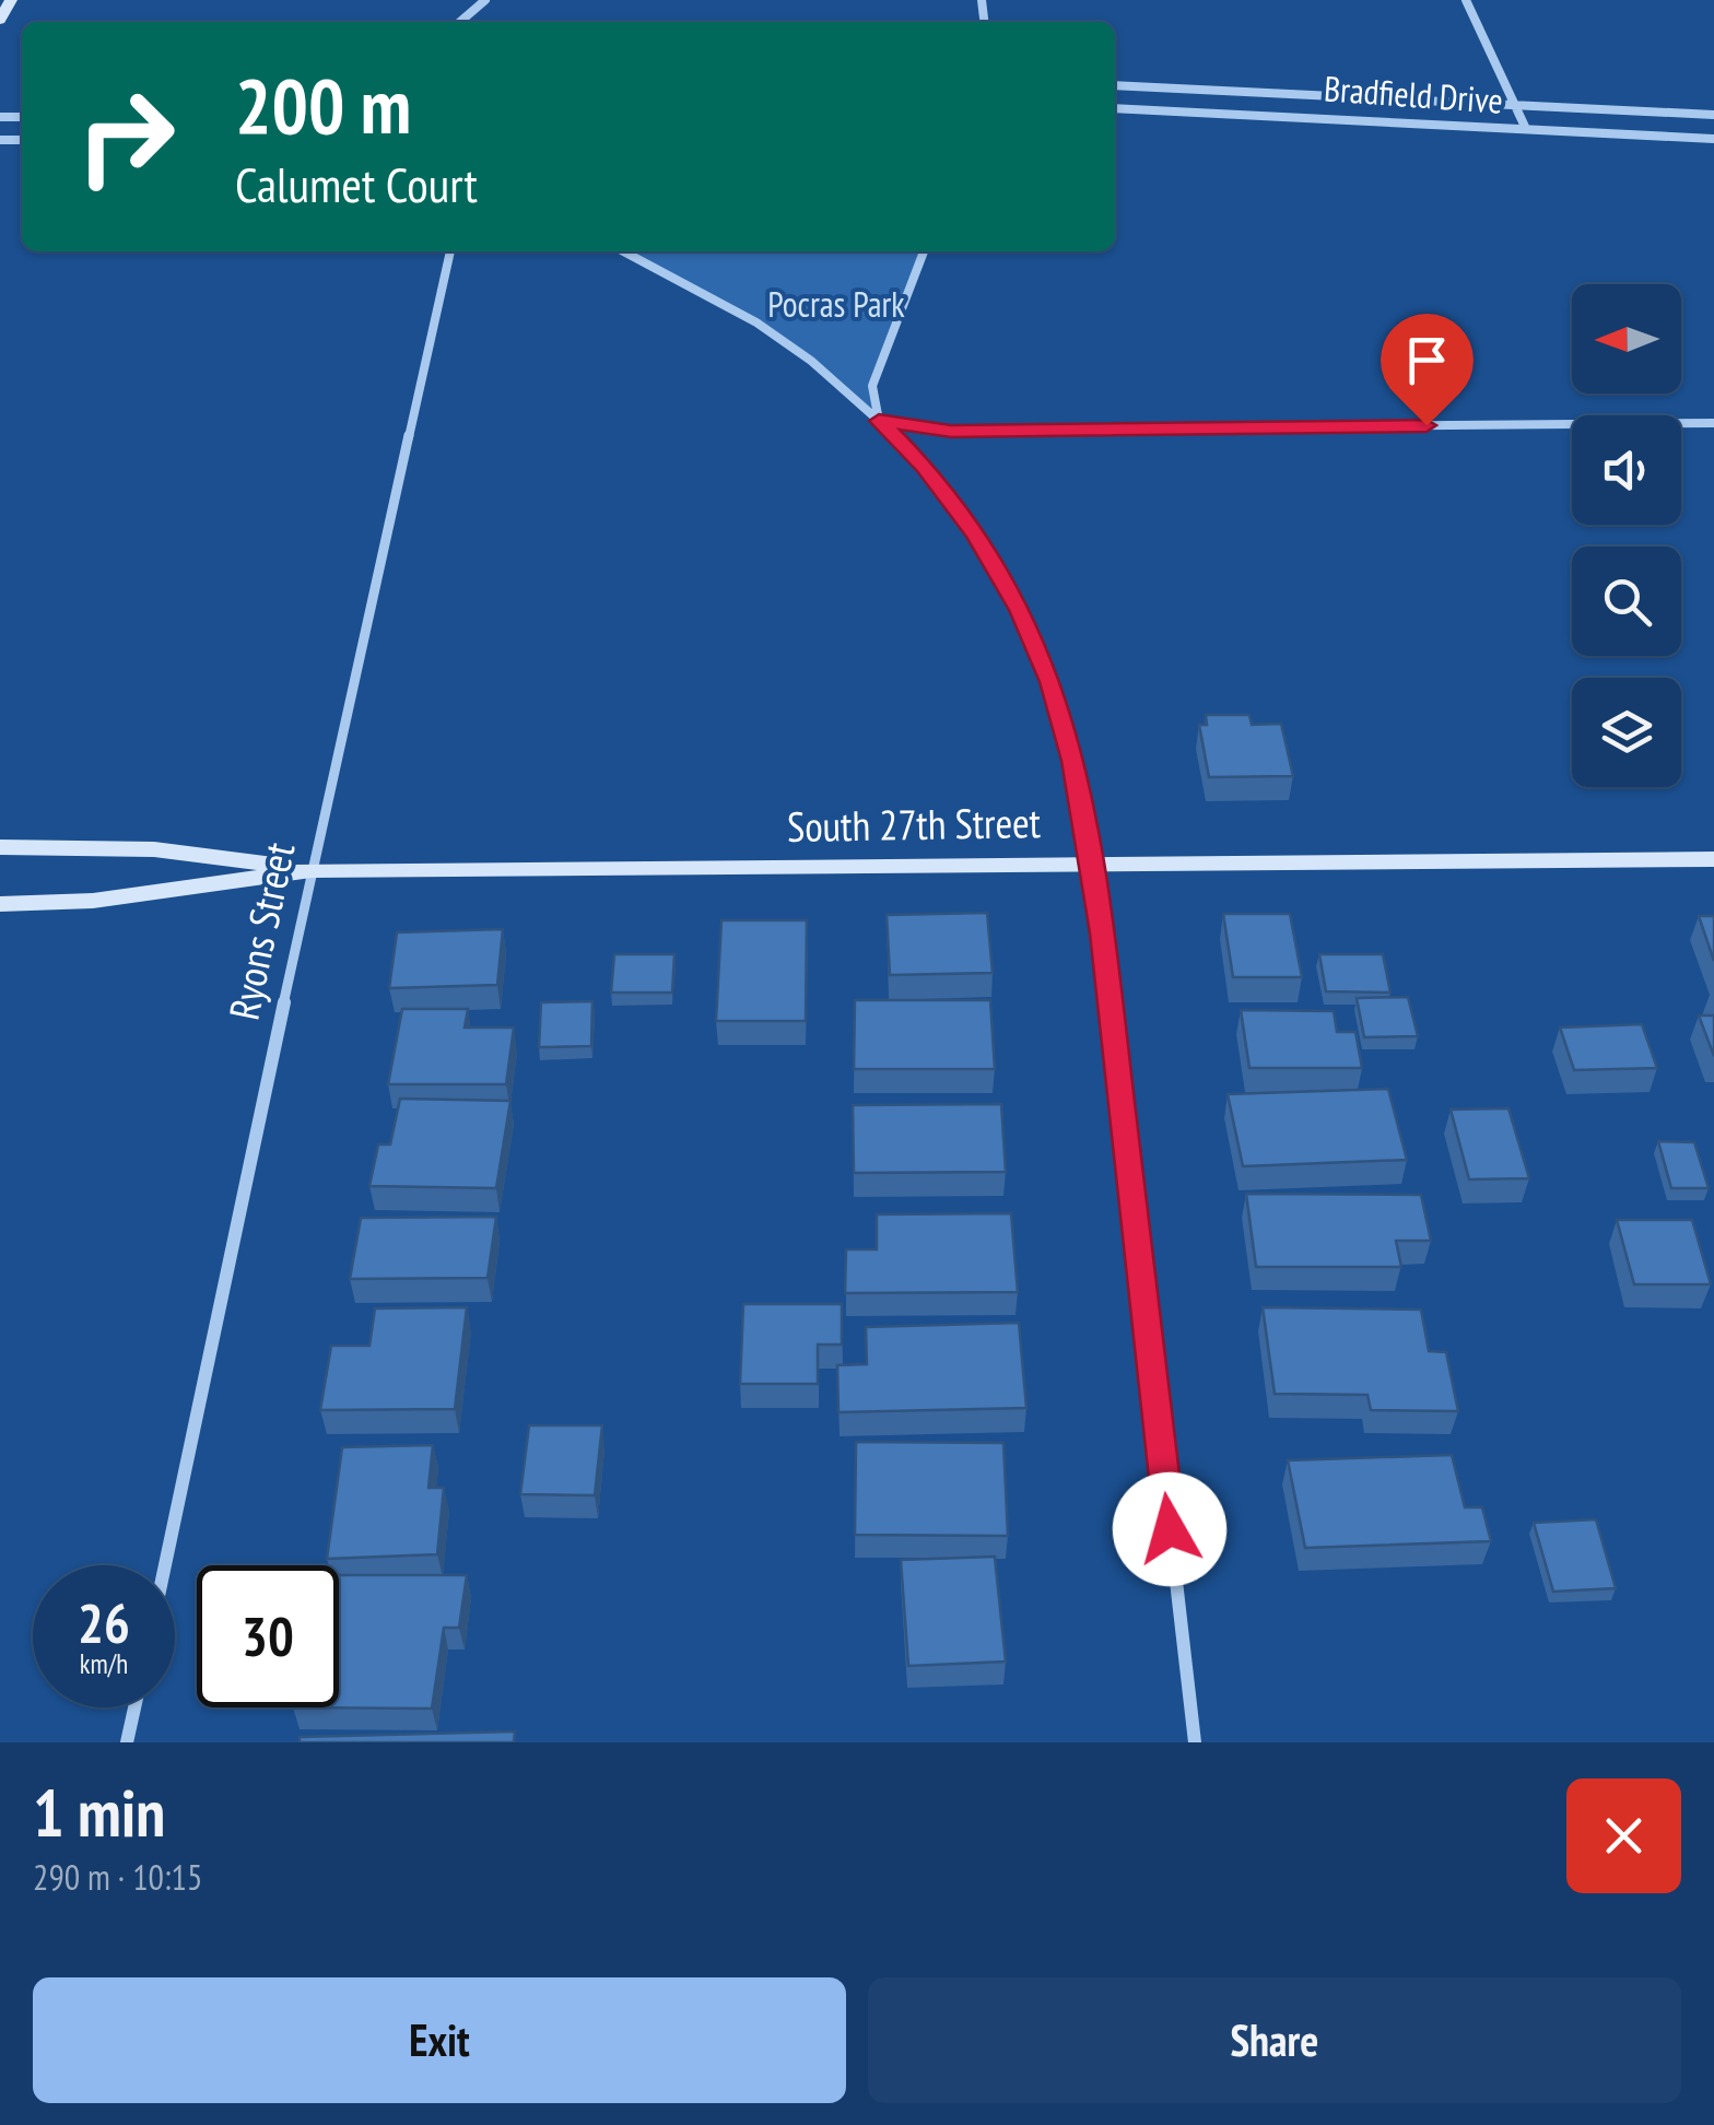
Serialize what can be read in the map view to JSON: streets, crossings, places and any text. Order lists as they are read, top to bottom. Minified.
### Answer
{"streets":{"main road":["South 27th Street"],"street":["Bradfield Drive","Ryons Street"]},"crossings":[["South 27th Street","Ryons Street"]],"parks":["Pocras Park"],"north":"left","page":{"turn":["200 m","Calumet Court"],"speed":"26 km/h","limit":"30","heading":["1 min","290 m · 10:15"],"buttons":["Exit","Share"]}}
